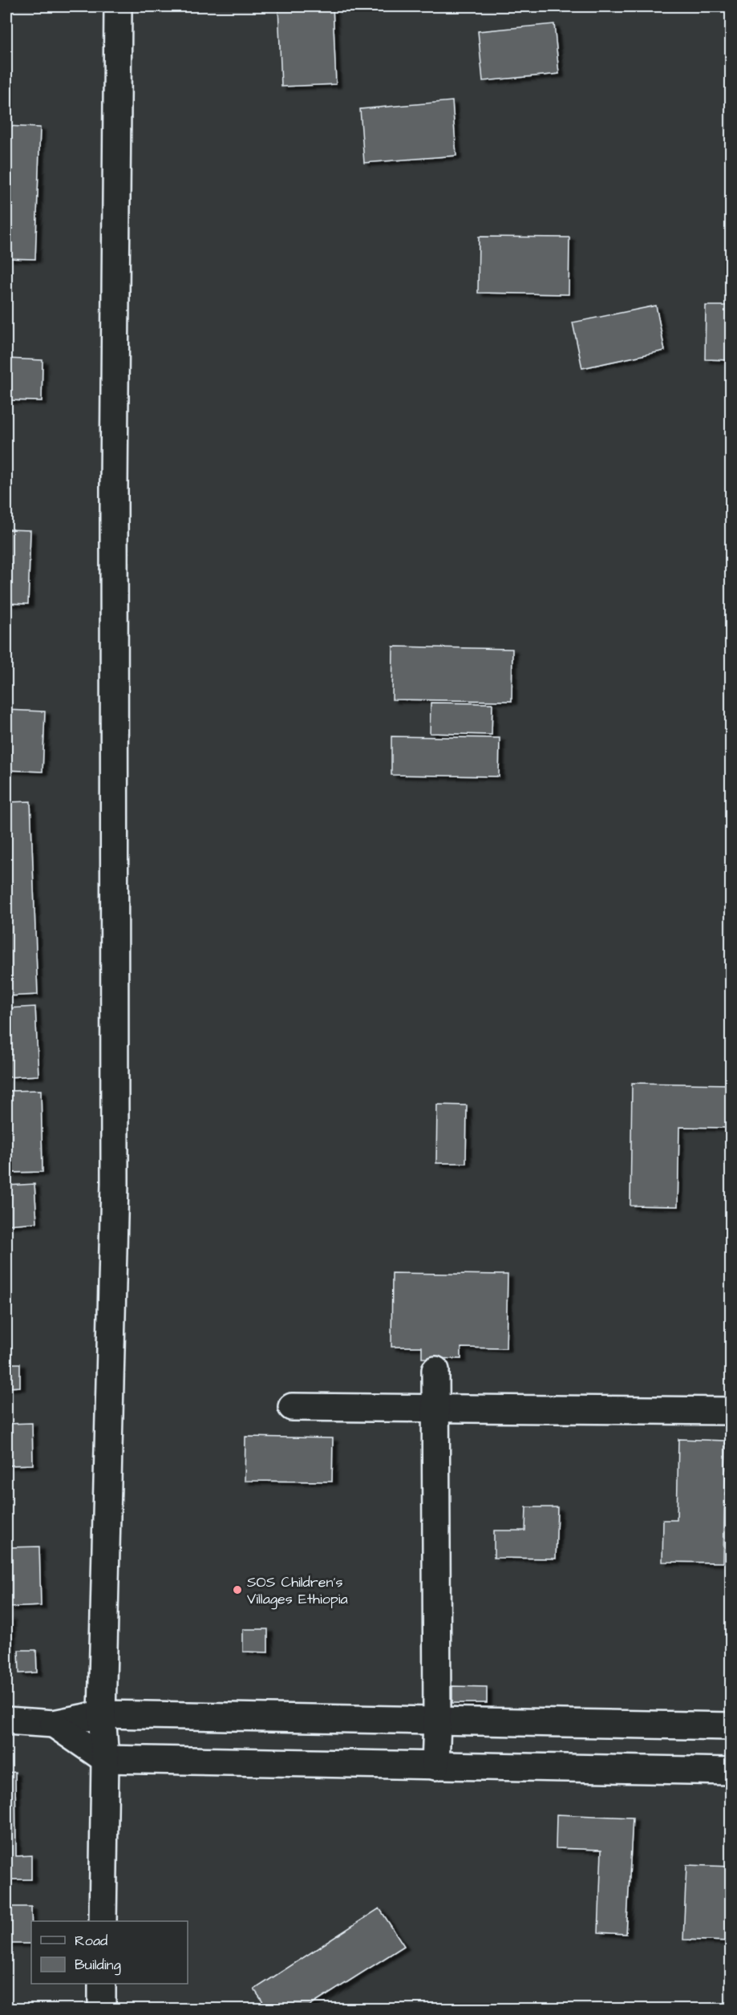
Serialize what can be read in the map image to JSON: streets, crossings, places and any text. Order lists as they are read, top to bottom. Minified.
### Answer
{"places":["SOS Children's Villages Ethiopia"],"legend":["Road","Building"]}
